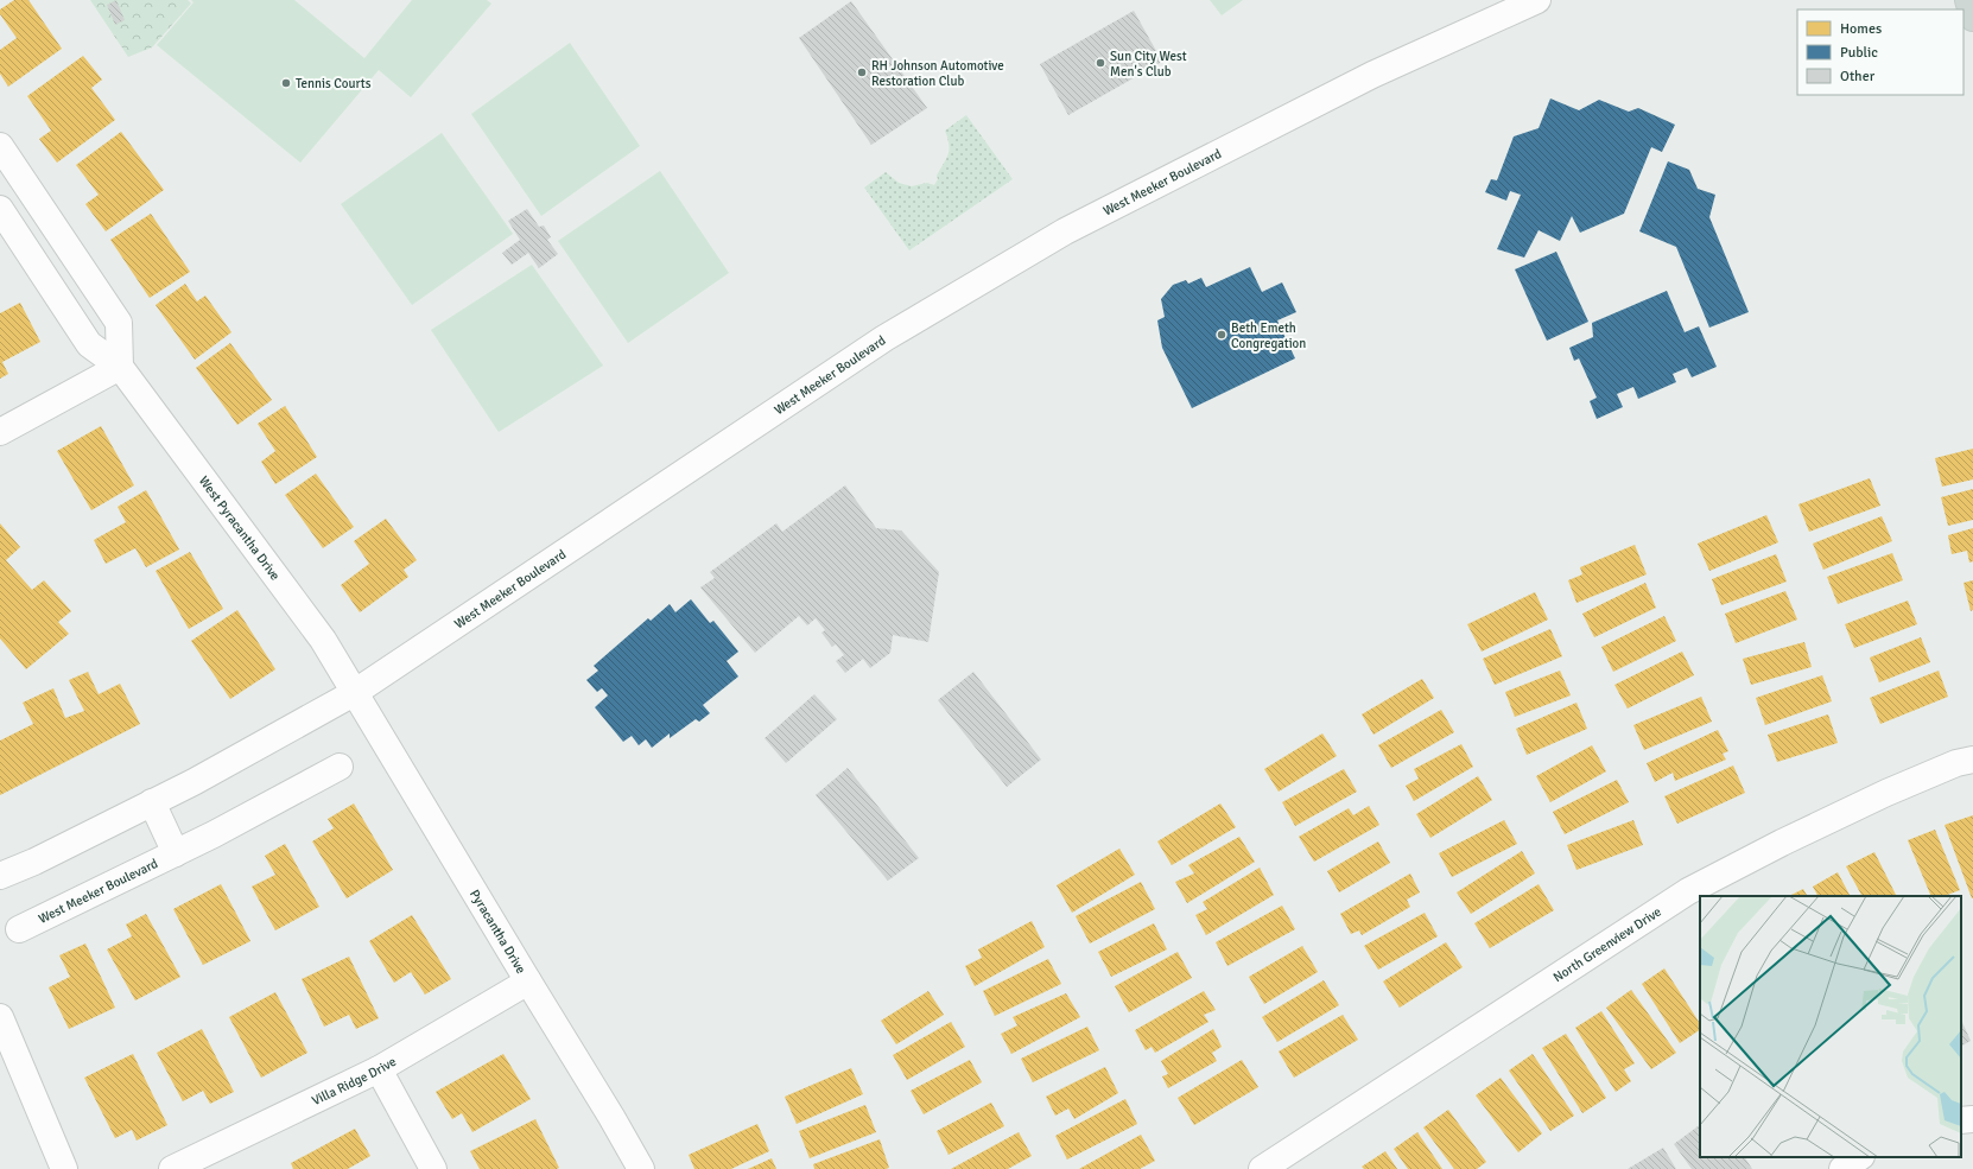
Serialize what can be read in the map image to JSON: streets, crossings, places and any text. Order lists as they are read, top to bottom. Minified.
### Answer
{"streets":{"street":["West Meeker Boulevard","West Pyracantha Drive","Pyracantha Drive","North Greenview Drive","Villa Ridge Drive"]},"crossings":[["West Meeker Boulevard","West Pyracantha Drive"],["West Meeker Boulevard","Pyracantha Drive"],["West Pyracantha Drive","Pyracantha Drive"],["Pyracantha Drive","Villa Ridge Drive"]],"places":["Sun City West Men's Club","RH Johnson Automotive Restoration Club","Tennis Courts","Beth Emeth Congregation"],"legend":["Homes","Public","Other"]}
